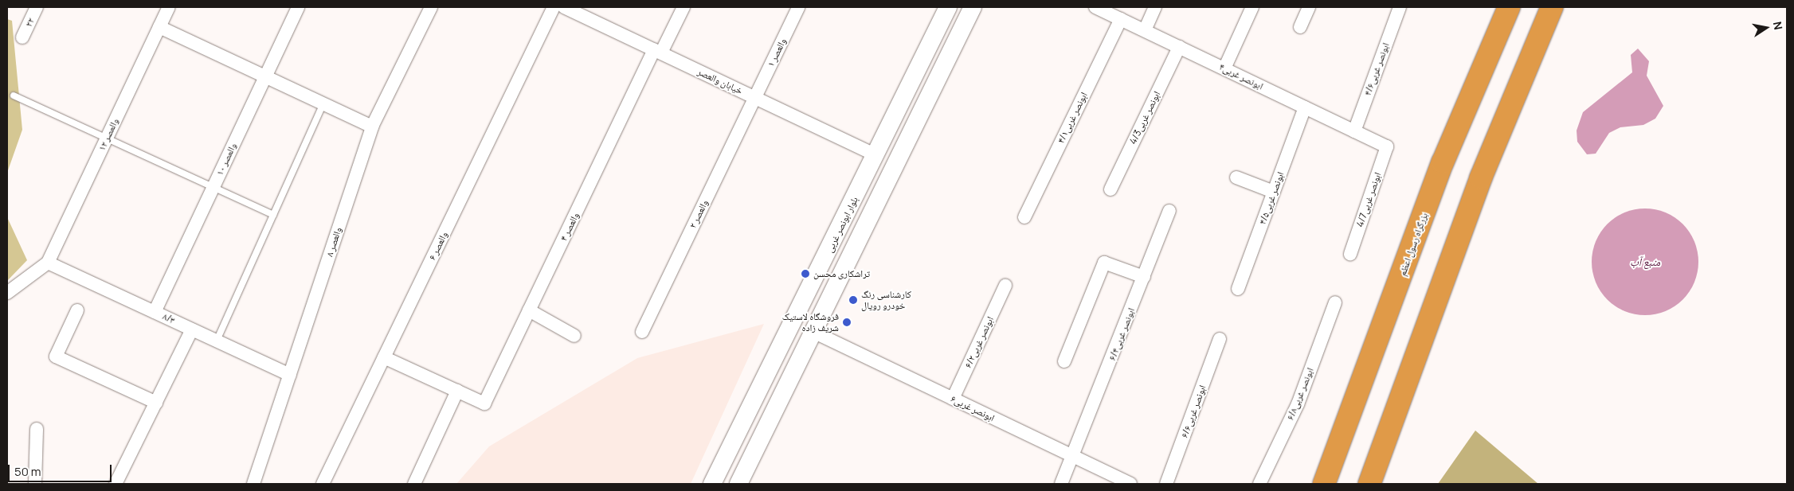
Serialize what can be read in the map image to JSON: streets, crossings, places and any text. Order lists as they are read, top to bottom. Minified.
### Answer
{"streets":{"highway":["بزرگراه رسول اعظم"],"main road":["بلوار ابونصر غربی"],"street":["۲۲","والعصر ۱","۴/۶ابونصر غربی","۴ابونصر غربی","خیابان والعصر","۴/۱ابونصر غربی","4/3ابونصر غربی","والعصر ۱۲","والعصر ۱۰","۴/۵ابونصر غربی","4/7ابونصر غربی","والعصر ۲","والعصر ۴","والعصر ۸","والعصر ۶","۸/۳","۶/۴ابونصر غربی","۶/۲ابونصر غربی","۶/۸ابونصر غربی","۶ابونصر غربی","۶/۶ابونصر غربی"]},"crossings":[["والعصر ۱","خیابان والعصر"],["والعصر ۱","والعصر ۲"],["۴/۶ابونصر غربی","۴ابونصر غربی"],["۴ابونصر غربی","۴/۱ابونصر غربی"],["۴ابونصر غربی","4/3ابونصر غربی"],["۴ابونصر غربی","۴/۵ابونصر غربی"],["۴ابونصر غربی","4/7ابونصر غربی"],["خیابان والعصر","والعصر ۲"],["خیابان والعصر","بلوار ابونصر غربی"],["خیابان والعصر","والعصر ۴"],["والعصر ۱۲","۸/۳"],["والعصر ۱۰","۸/۳"],["والعصر ۸","۸/۳"],["۶/۴ابونصر غربی","۶ابونصر غربی"],["۶/۲ابونصر غربی","۶ابونصر غربی"]],"water":["منبع آب"],"places":["تراشکاری محسن","کارشناسی رنگ خودرو رویال","فروشگاه لاستیک شریف زاده"],"scale_bar":"50 m","north":"right"}
